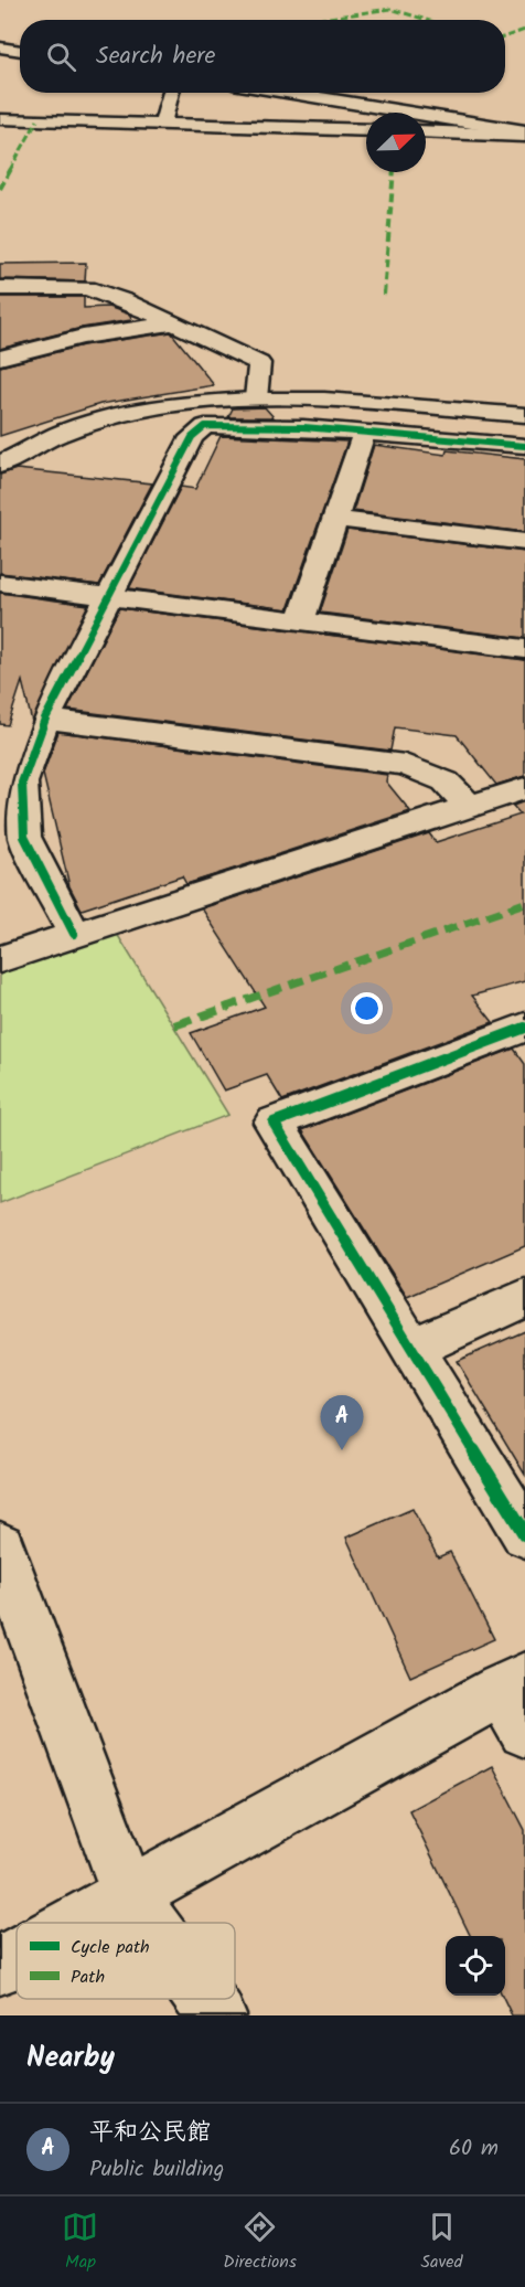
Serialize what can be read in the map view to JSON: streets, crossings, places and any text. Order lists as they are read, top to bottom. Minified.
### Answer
{"legend":["Cycle path","Path"],"north":"top right","page":{"search":"Search here","pins":"A","heading":"Nearby","list":[{"mark":"A","name":"平和公民館","note":"Public building","value":"60 m"}],"nav":["Map","Directions","Saved"]}}
